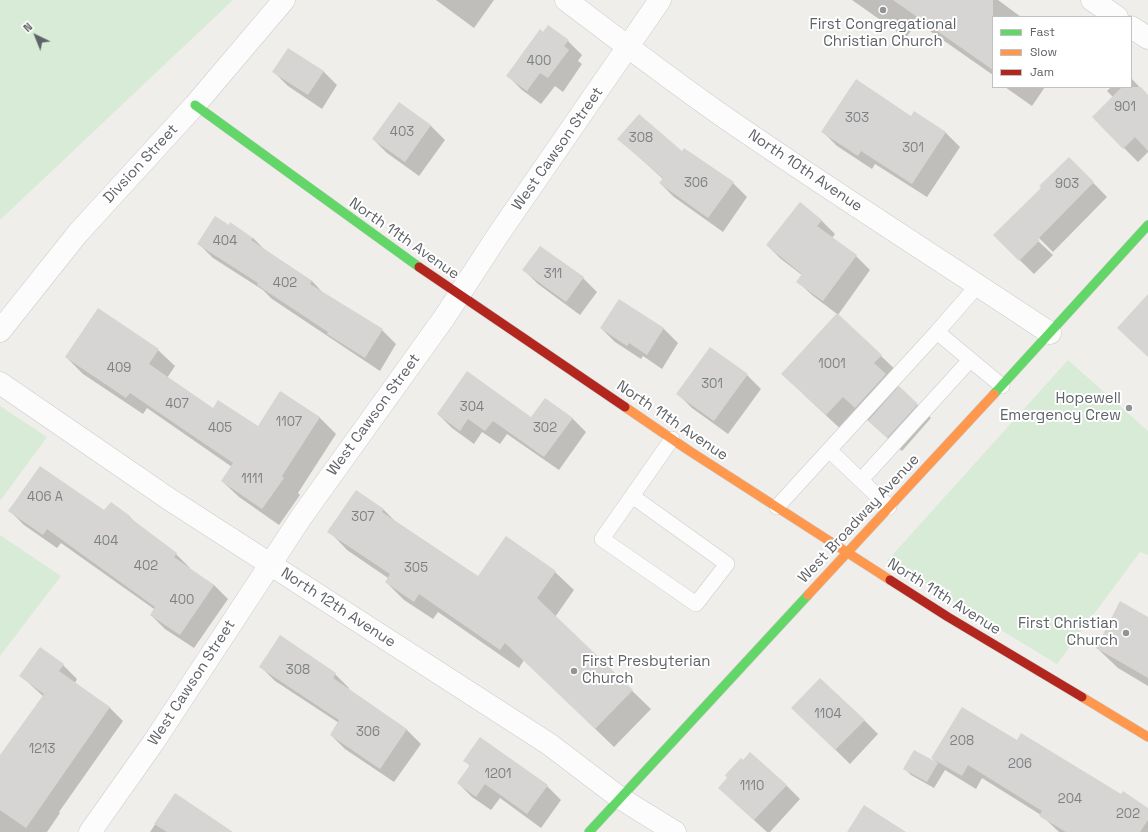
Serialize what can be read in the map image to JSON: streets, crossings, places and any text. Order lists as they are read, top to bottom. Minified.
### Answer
{"streets":{"street":["West Cawson Street","Divsion Street","North 10th Avenue","North 11th Avenue","West Broadway Avenue","North 12th Avenue"]},"crossings":[["West Cawson Street","North 10th Avenue"],["West Cawson Street","North 11th Avenue"],["West Cawson Street","North 12th Avenue"],["Divsion Street","North 11th Avenue"],["North 10th Avenue","West Broadway Avenue"],["North 11th Avenue","West Broadway Avenue"],["West Broadway Avenue","North 12th Avenue"]],"places":["First Congregational Christian Church","Hopewell Emergency Crew","First Christian Church","First Presbyterian Church"],"house_numbers":["400","901","303","403","308","301","306","903","404","311","402","1001","409","301","407","304","1107","405","302","1111","406 A","307","404","402","305","400","308","1104","306","208","1213","206","1201","1110","204","202"],"legend":["Fast","Slow","Jam"],"north":"top left"}
